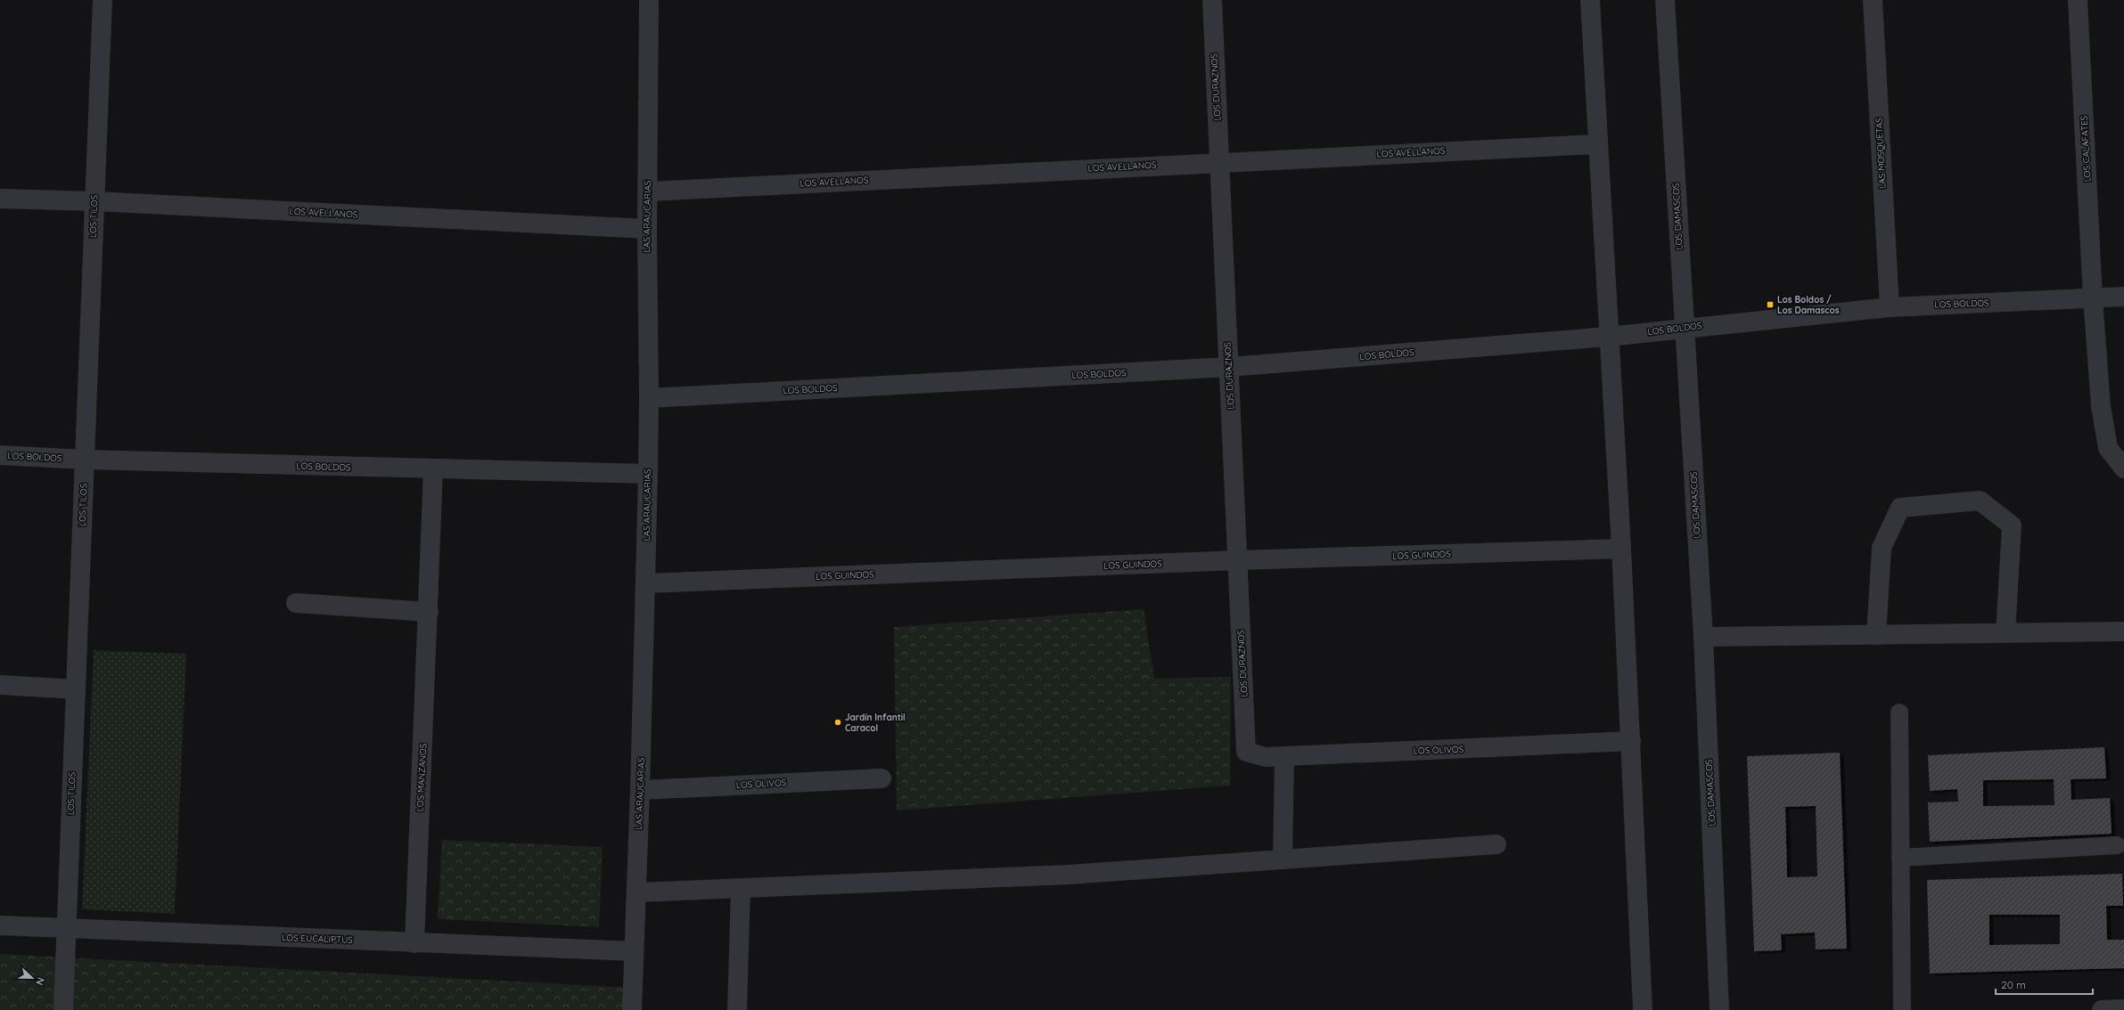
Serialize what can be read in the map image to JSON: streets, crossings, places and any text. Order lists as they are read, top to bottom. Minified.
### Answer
{"streets":{"street":["LOS DURAZNOS","LOS CALAFATES","LOS AVELLANOS","LAS MOSQUETAS","LOS TILOS","LAS ARAUCARIAS","LOS DAMASCOS","LOS BOLDOS","LOS GUINDOS","LOS OLIVOS","LOS MANZANOS","LOS EUCALIPTUS"]},"crossings":[["LOS DURAZNOS","LOS AVELLANOS"],["LOS DURAZNOS","LOS BOLDOS"],["LOS DURAZNOS","LOS GUINDOS"],["LOS DURAZNOS","LOS OLIVOS"],["LOS CALAFATES","LOS BOLDOS"],["LOS AVELLANOS","LOS TILOS"],["LOS AVELLANOS","LAS ARAUCARIAS"],["LAS MOSQUETAS","LOS BOLDOS"],["LOS TILOS","LOS BOLDOS"],["LOS TILOS","LOS EUCALIPTUS"],["LAS ARAUCARIAS","LOS BOLDOS"],["LAS ARAUCARIAS","LOS GUINDOS"],["LAS ARAUCARIAS","LOS OLIVOS"],["LAS ARAUCARIAS","LOS EUCALIPTUS"],["LOS DAMASCOS","LOS BOLDOS"],["LOS BOLDOS","LOS MANZANOS"],["LOS MANZANOS","LOS EUCALIPTUS"]],"places":{"transit":["Los Boldos / Los Damascos"],"other":["Jardín Infantil Caracol"]},"scale_bar":"20 m","north":"right"}
